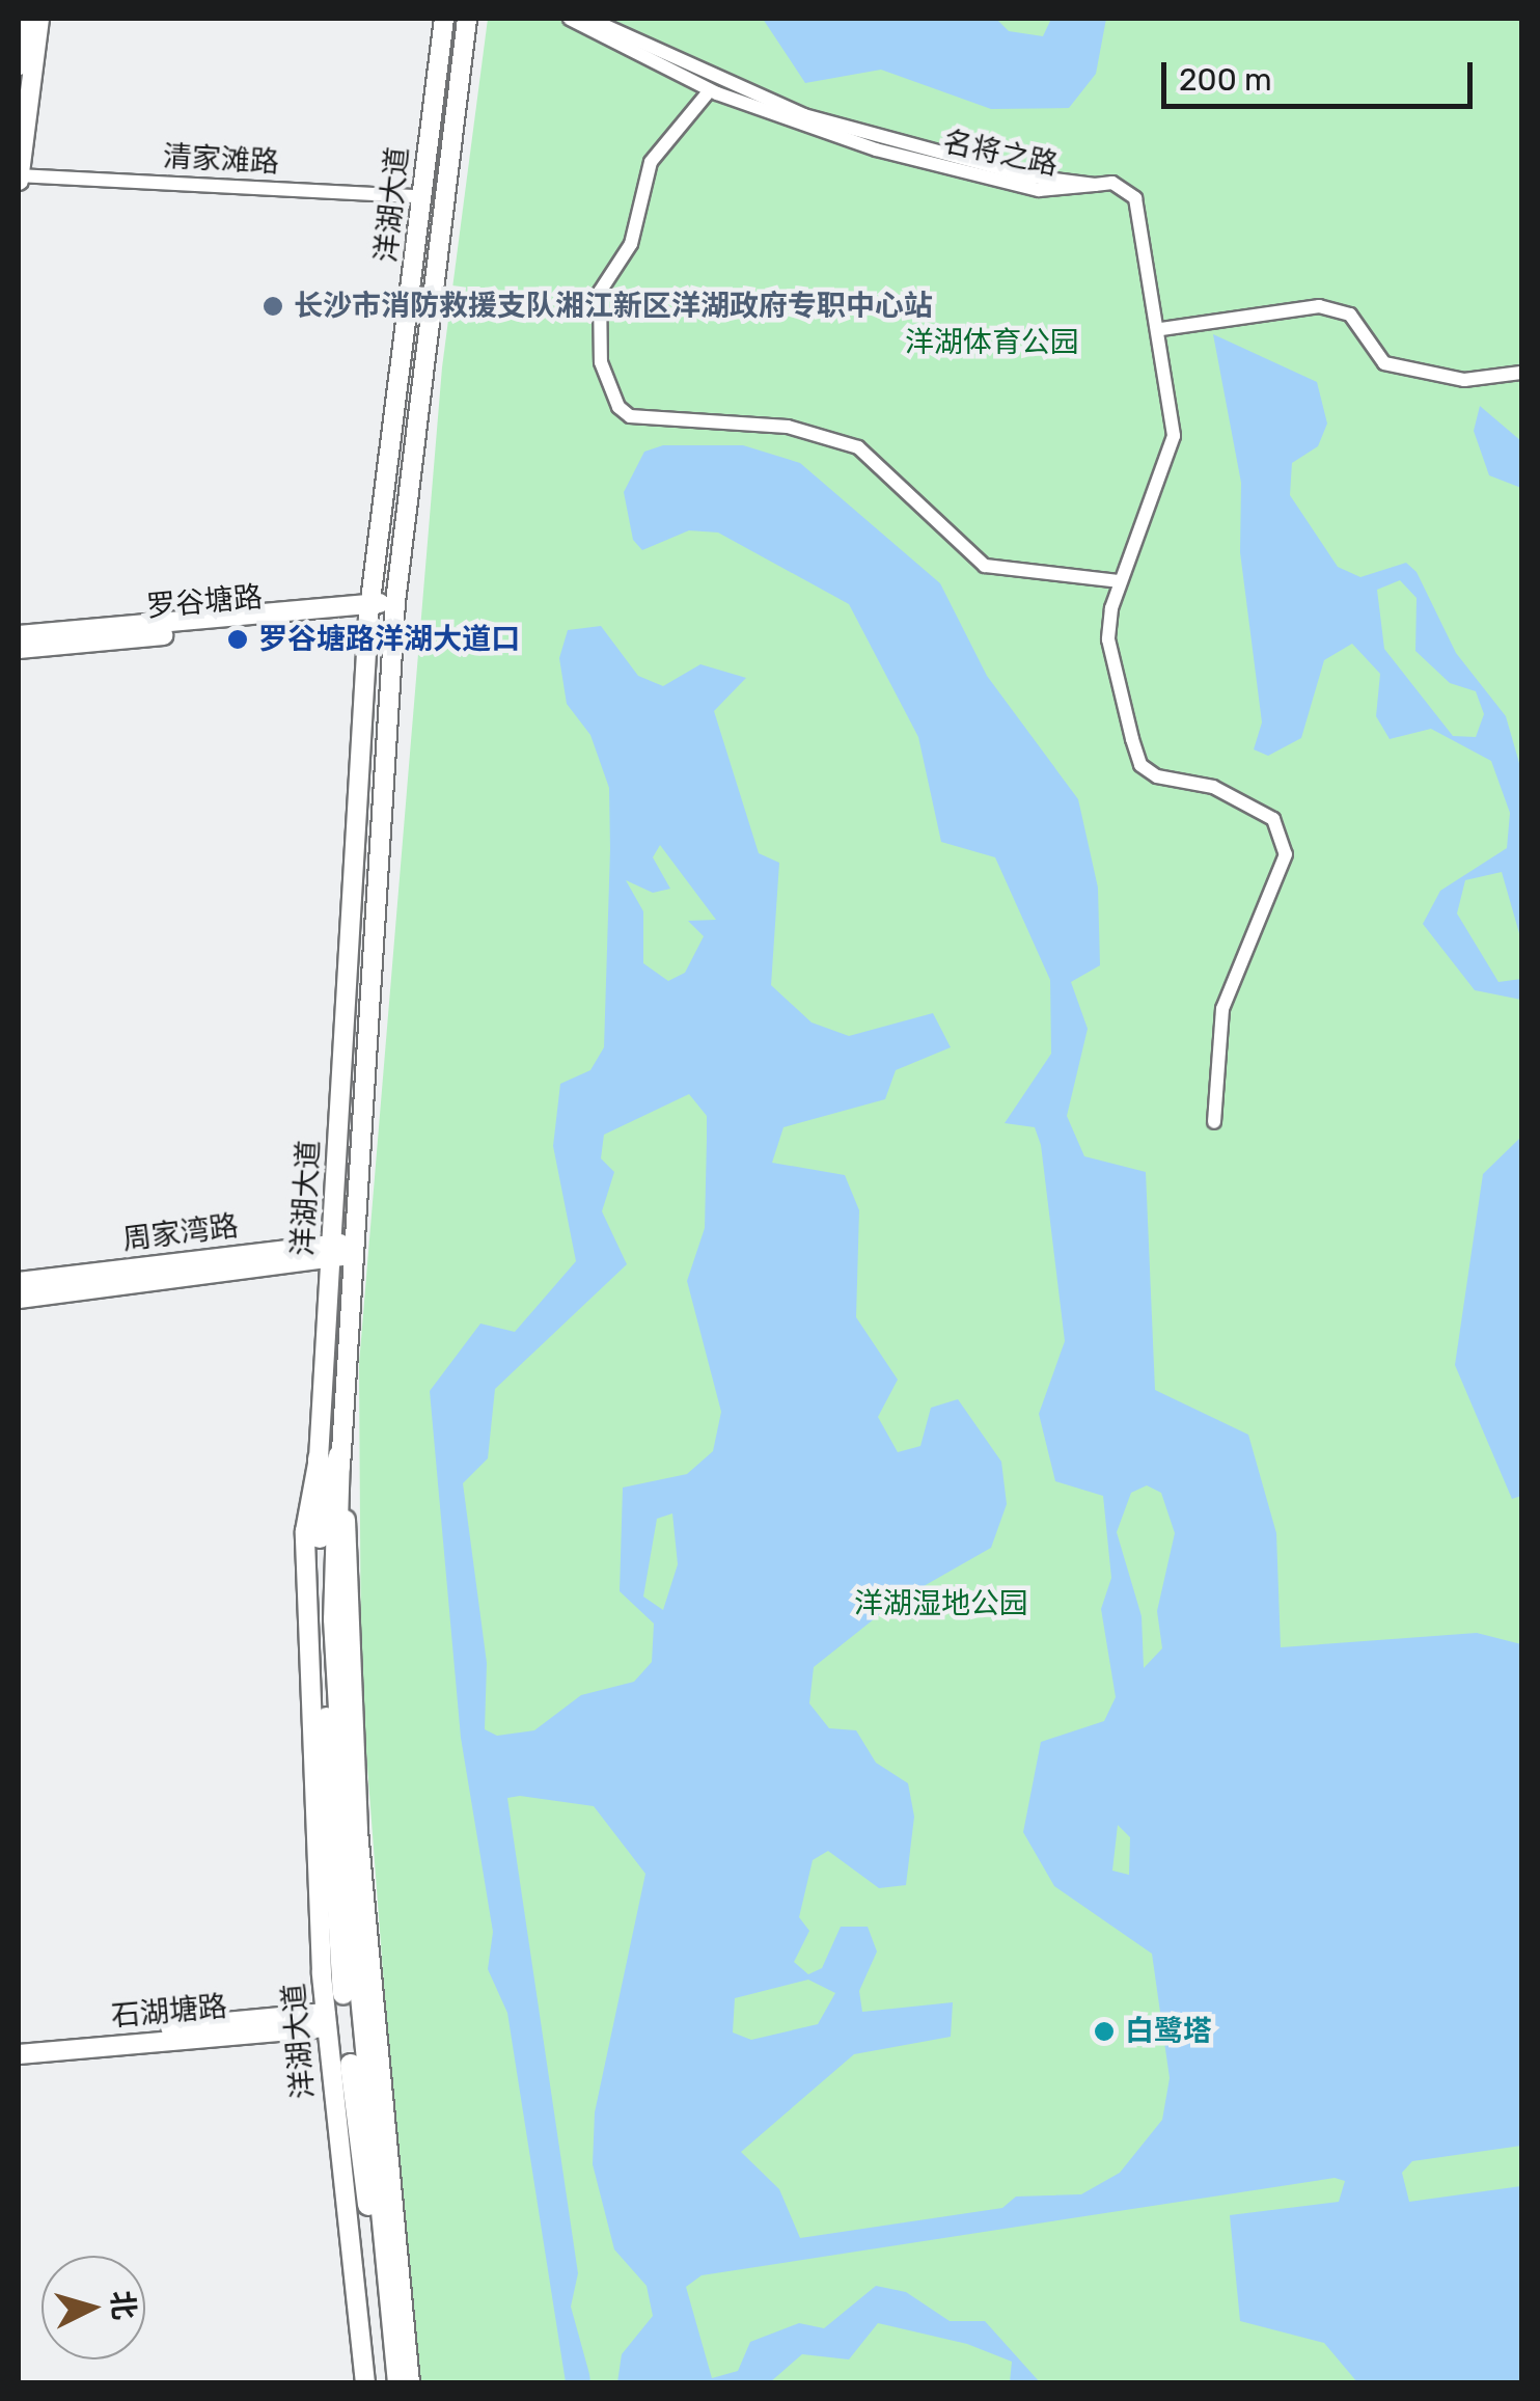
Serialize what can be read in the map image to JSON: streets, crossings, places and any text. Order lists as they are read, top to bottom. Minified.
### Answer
{"streets":{"main road":["洋湖大道","罗谷塘路","周家湾路","石湖塘路"],"street":["名将之路","清家滩路"]},"crossings":[["清家滩路","洋湖大道"],["洋湖大道","罗谷塘路"],["洋湖大道","周家湾路"],["洋湖大道","石湖塘路"]],"parks":["洋湖体育公园","洋湖湿地公园"],"places":["长沙市消防救援支队湘江新区洋湖政府专职中心站","罗谷塘路洋湖大道口","白鹭塔"],"scale_bar":"200 m","north":"right"}
